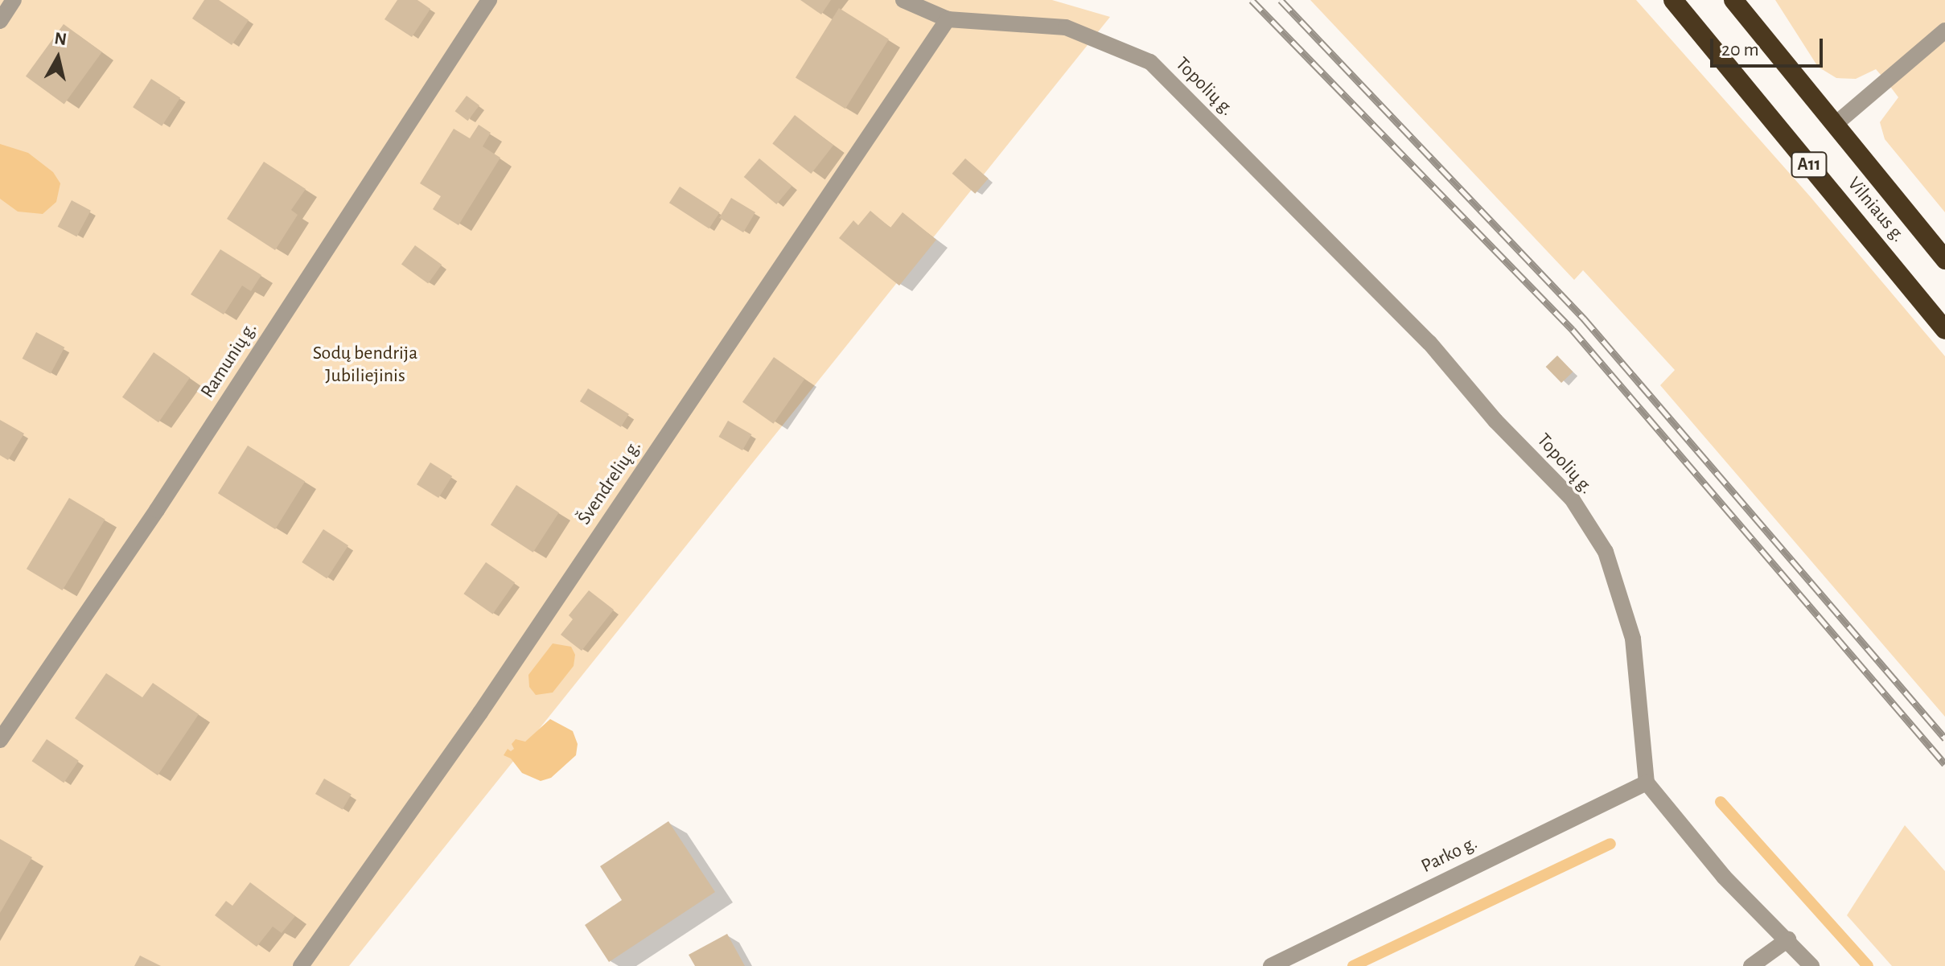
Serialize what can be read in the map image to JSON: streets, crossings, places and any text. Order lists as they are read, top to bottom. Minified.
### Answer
{"streets":{"highway":["A11","Vilniaus g."],"street":["Topolių g.","Ramunių g.","Švendrelių g.","Parko g."]},"crossings":[["Topolių g.","Švendrelių g."],["Topolių g.","Parko g."]],"parks":["Sodų bendrija Jubiliejinis"],"scale_bar":"20 m","north":"top"}
